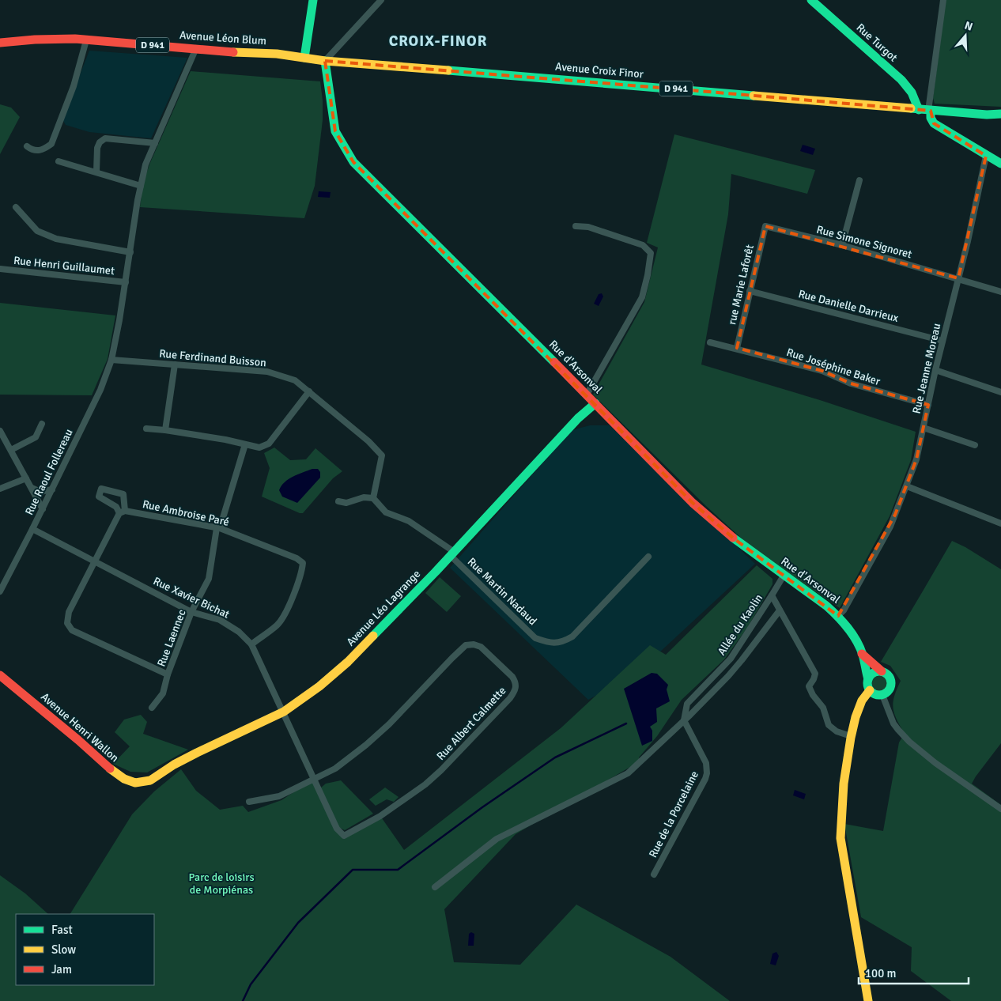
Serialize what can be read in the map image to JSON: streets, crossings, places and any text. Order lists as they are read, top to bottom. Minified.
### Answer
{"streets":{"street":["Avenue Léon Blum","Rue Turgot","D 941","Avenue Croix Finor","Rue Simone Signoret","Rue Henri Guillaumet","rue Marie Laforêt","Rue Danielle Darrieux","Rue Ferdinand Buisson","Rue d'Arsonval","Rue Joséphine Baker","Rue Jeanne Moreau","Rue Raoul Follereau","Rue Ambroise Paré","Rue Martin Nadaud","Rue Xavier Bichat","Avenue Léo Lagrange","Allée du Kaolin","Rue Laennec","Rue Albert Calmette","Avenue Henri Wallon","Rue de la Porcelaine"]},"crossings":[["Avenue Léon Blum","Avenue Croix Finor"],["Avenue Léon Blum","Rue d'Arsonval"],["Avenue Léon Blum","Rue Raoul Follereau"],["Rue Turgot","D 941"],["Rue Turgot","Avenue Croix Finor"],["D 941","Avenue Croix Finor"],["Avenue Croix Finor","Rue d'Arsonval"],["Rue Simone Signoret","rue Marie Laforêt"],["Rue Simone Signoret","Rue Jeanne Moreau"],["Rue Henri Guillaumet","Rue Raoul Follereau"],["rue Marie Laforêt","Rue Danielle Darrieux"],["rue Marie Laforêt","Rue Joséphine Baker"],["Rue Danielle Darrieux","Rue Jeanne Moreau"],["Rue Ferdinand Buisson","Rue Raoul Follereau"],["Rue d'Arsonval","Rue Jeanne Moreau"],["Rue d'Arsonval","Avenue Léo Lagrange"],["Rue d'Arsonval","Allée du Kaolin"],["Rue Joséphine Baker","Rue Jeanne Moreau"],["Rue Raoul Follereau","Rue Xavier Bichat"],["Rue Ambroise Paré","Rue Xavier Bichat"],["Rue Ambroise Paré","Rue Laennec"],["Rue Martin Nadaud","Avenue Léo Lagrange"],["Rue Xavier Bichat","Avenue Léo Lagrange"],["Rue Xavier Bichat","Rue Laennec"],["Rue Xavier Bichat","Rue Albert Calmette"],["Avenue Léo Lagrange","Avenue Henri Wallon"],["Allée du Kaolin","Rue de la Porcelaine"]],"districts":["CROIX-FINOR"],"parks":["Parc de loisirs de Morpiénas"],"legend":["Fast","Slow","Jam"],"scale_bar":"100 m","north":"top"}
